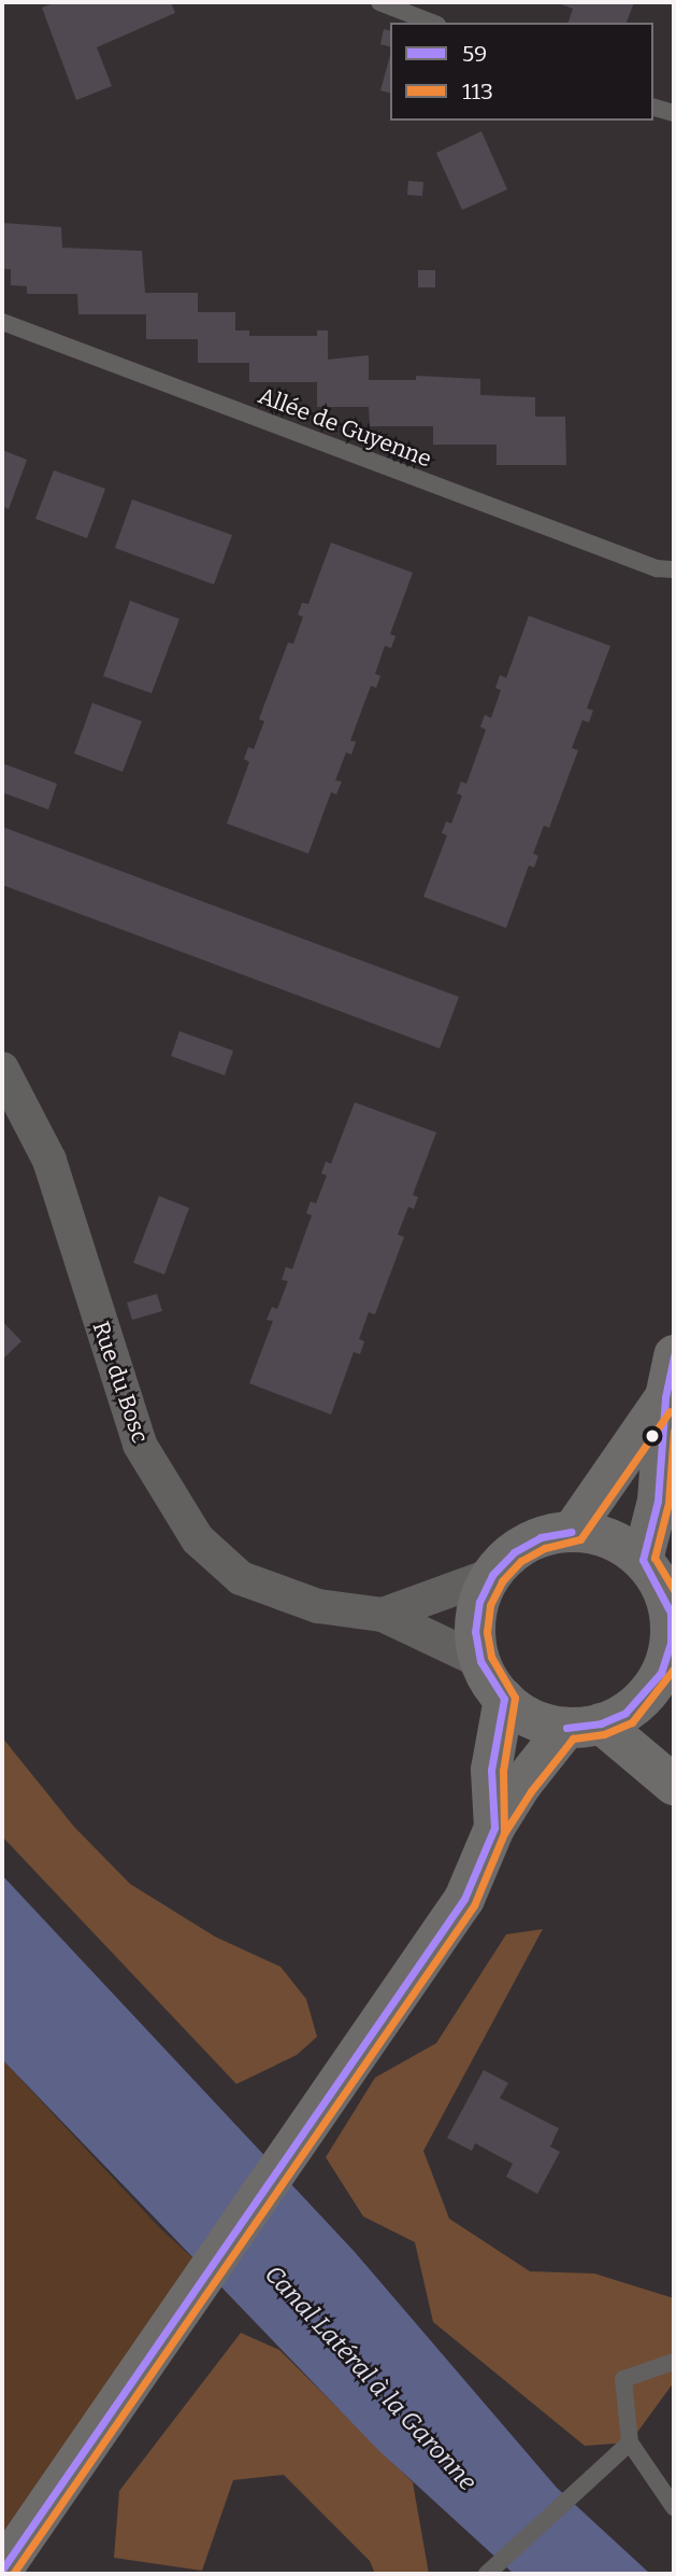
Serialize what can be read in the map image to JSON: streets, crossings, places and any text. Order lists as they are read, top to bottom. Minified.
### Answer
{"streets":{"street":["Rue du Bosc"],"lane":["Allée de Guyenne"]},"water":["Canal Latéral à la Garonne"],"lines":["transit line 59","transit line 113"],"legend":["59","113"]}
